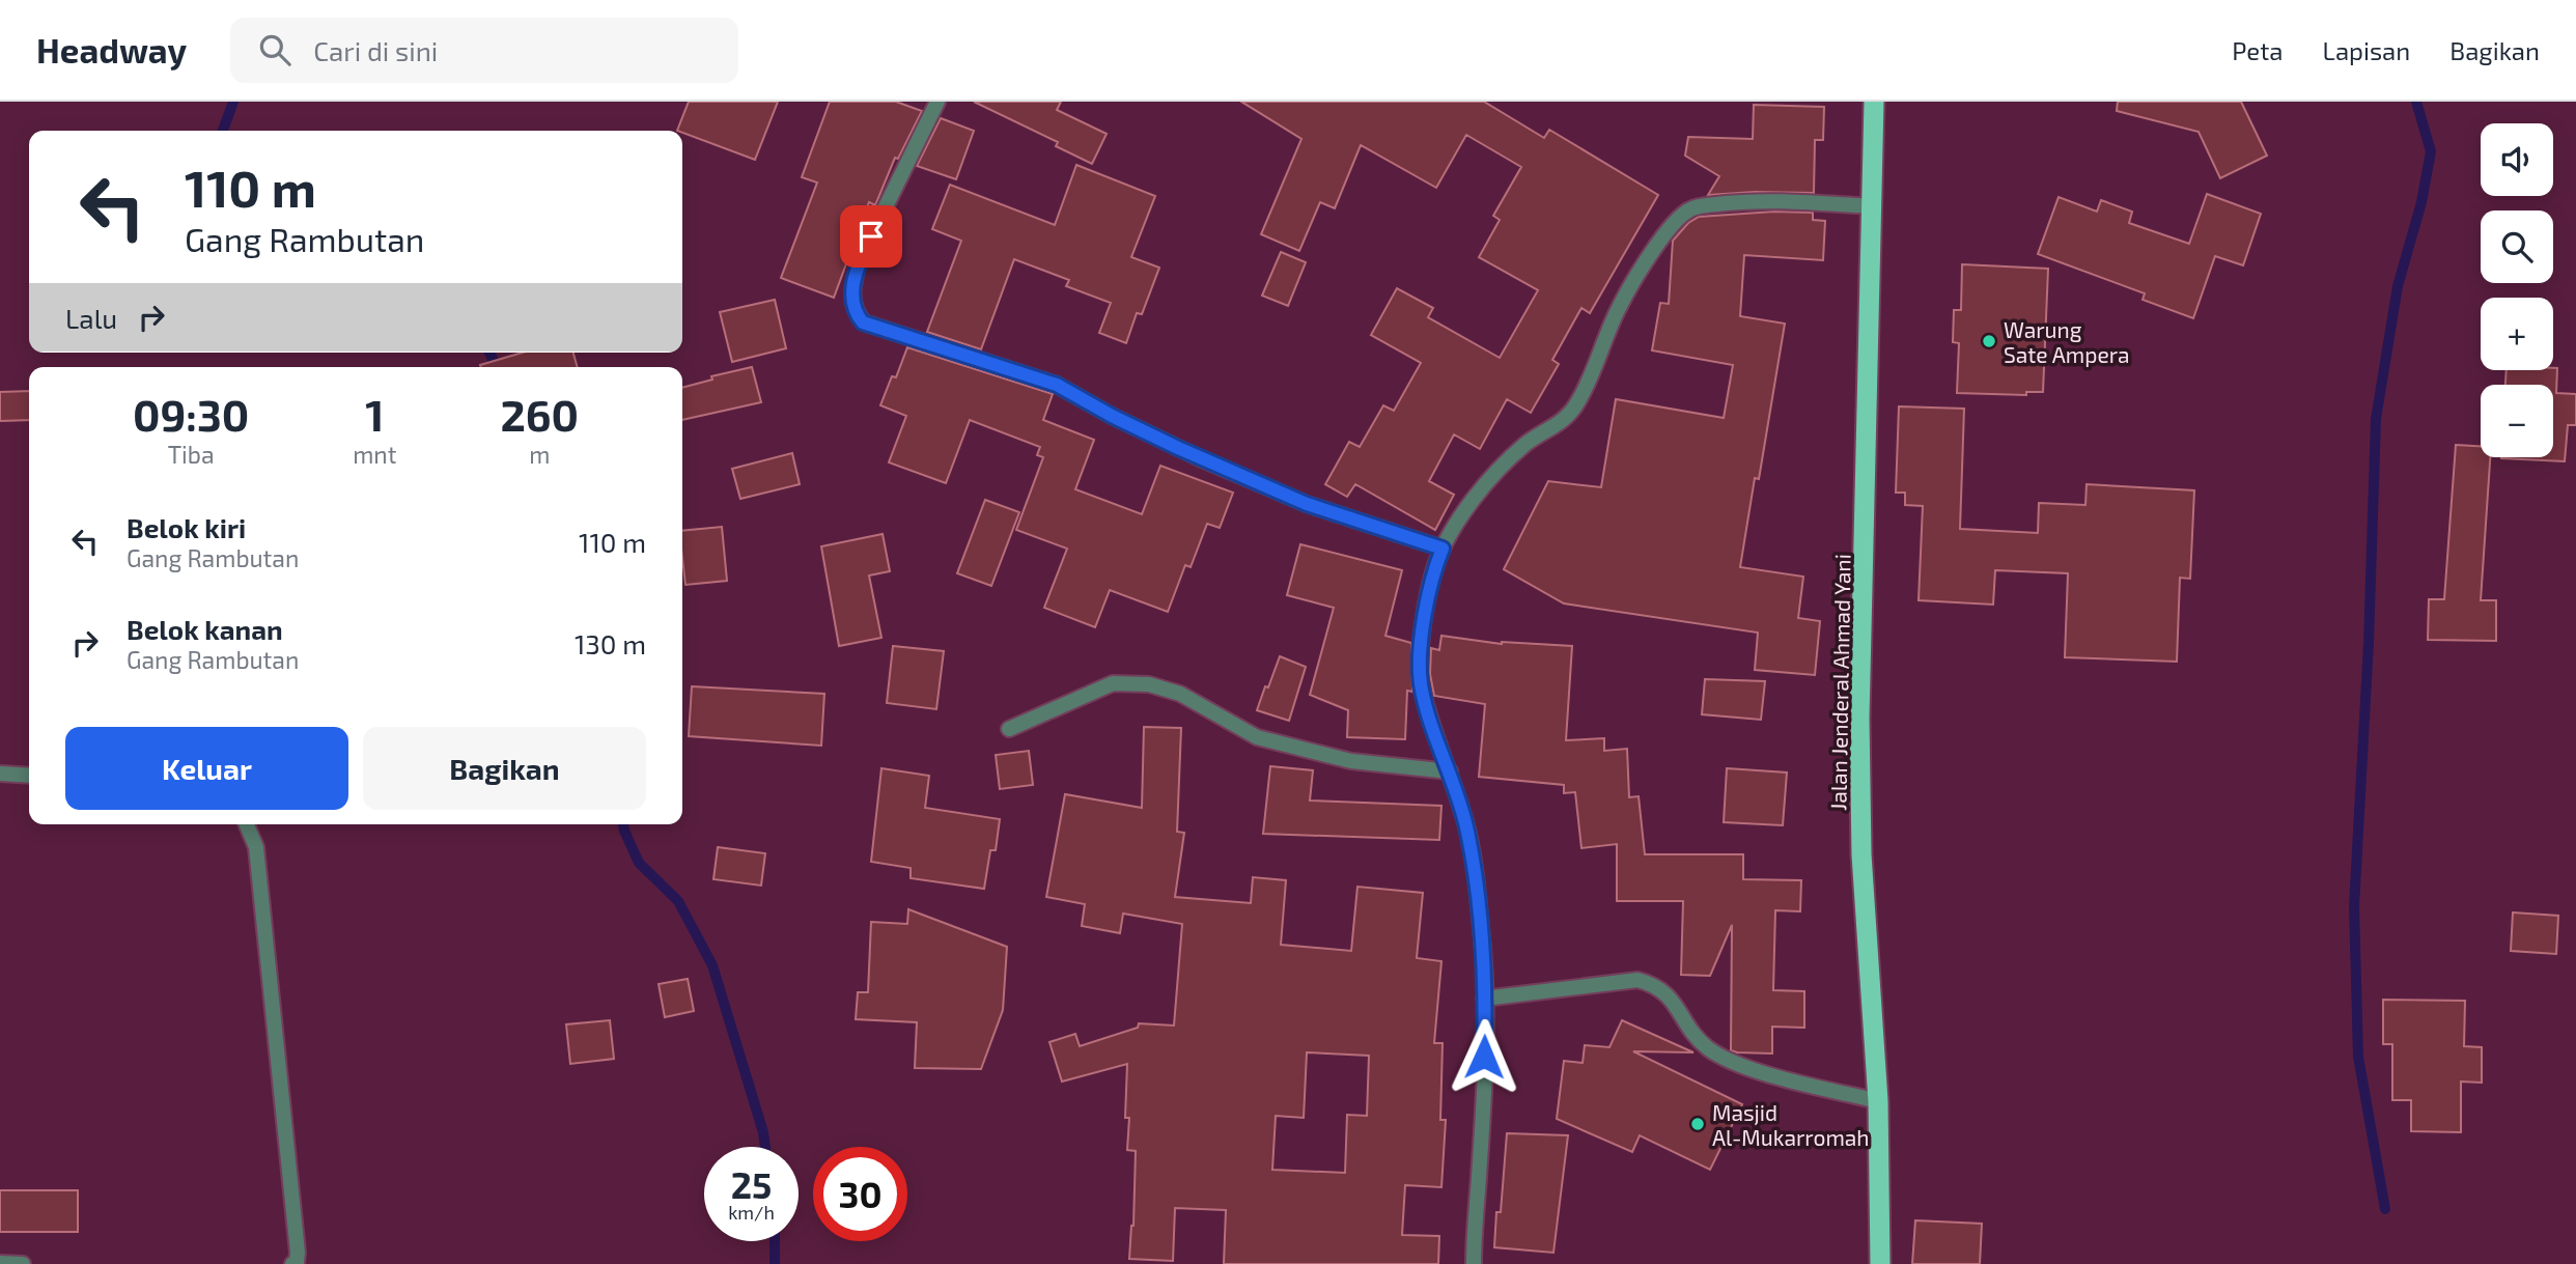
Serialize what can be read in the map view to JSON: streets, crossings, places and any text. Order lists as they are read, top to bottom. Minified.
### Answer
{"streets":{"highway":["Jalan Jenderal Ahmad Yani"]},"places":["Warung Sate Ampera","Masjid Al-Mukarromah"],"page":{"header":"Headway","search":"Cari di sini","nav":["Peta","Lapisan","Bagikan"],"map_buttons":["+","−"],"turn":["110 m","Gang Rambutan"],"then":"Lalu","eta":["09:30","Tiba","1","mnt","260","m"],"list":[{"name":"Belok kiri","note":"Gang Rambutan","value":"110 m"},{"name":"Belok kanan","note":"Gang Rambutan","value":"130 m"}],"buttons":["Keluar","Bagikan"],"speed":"25 km/h","limit":"30"}}
